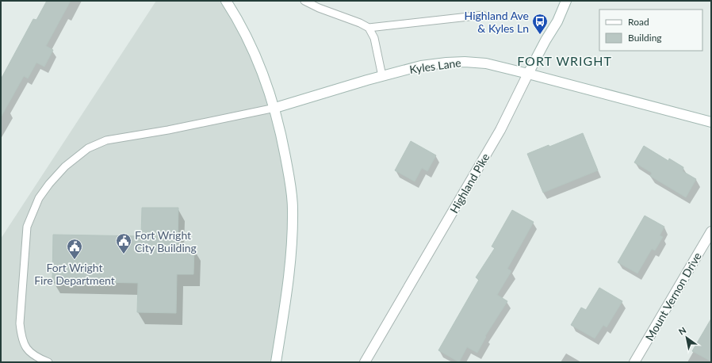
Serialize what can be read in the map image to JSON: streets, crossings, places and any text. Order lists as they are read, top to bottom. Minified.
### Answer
{"streets":{"main road":["Kyles Lane","Highland Pike","Mount Vernon Drive"]},"crossings":[["Kyles Lane","Highland Pike"]],"districts":["FORT WRIGHT"],"places":{"bus stop":["Highland Ave & Kyles Ln"],"public building":["Fort Wright City Building","Fort Wright Fire Department"]},"legend":["Road","Building"],"north":"top left"}
